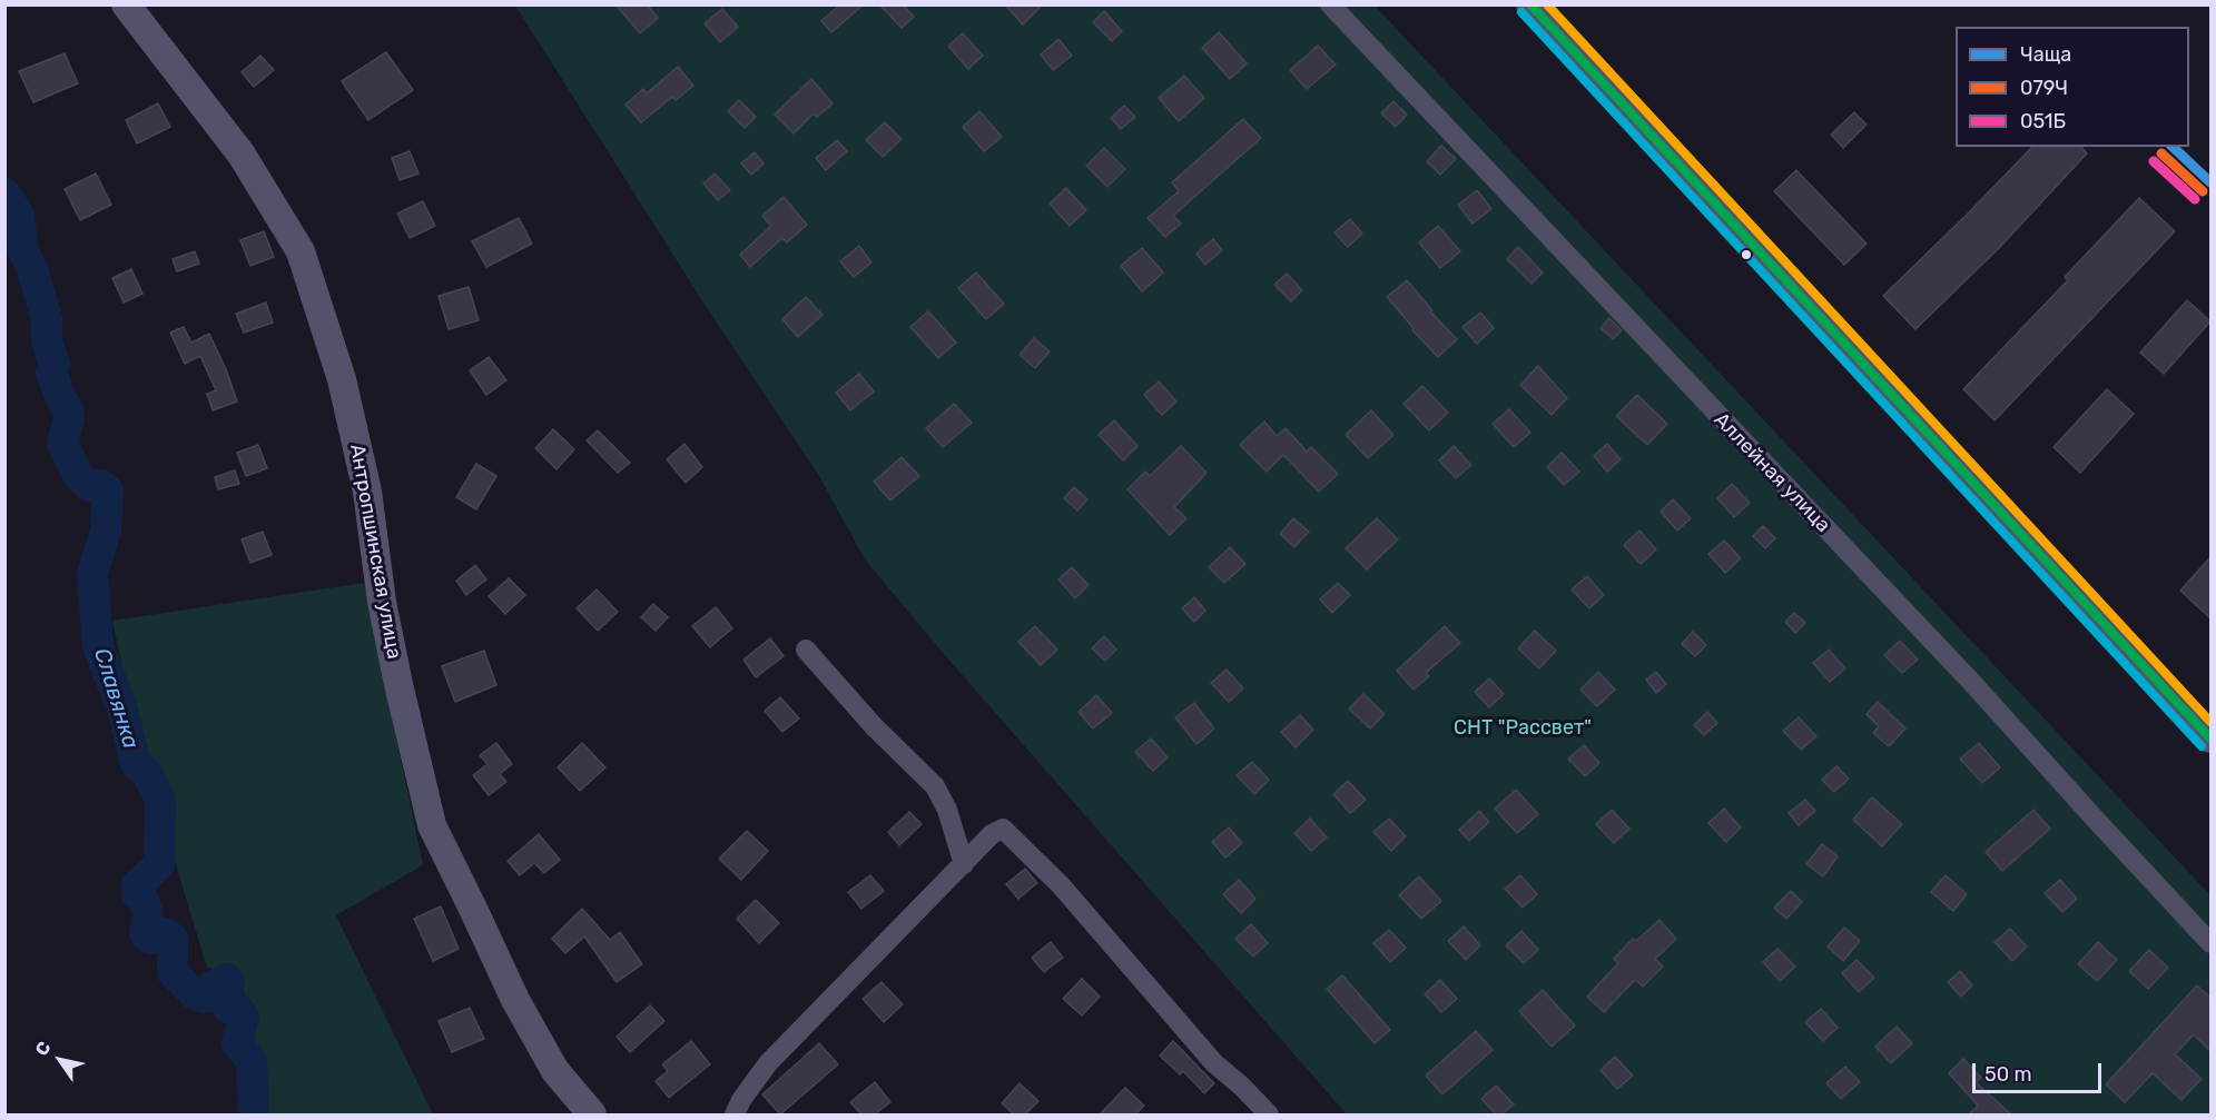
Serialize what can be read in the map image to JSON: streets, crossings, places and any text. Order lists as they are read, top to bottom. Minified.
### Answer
{"streets":{"street":["Аллейная улица","Антропшинская улица"]},"water":["Славянка"],"parks":["СНТ \"Рассвет\""],"lines":["transit line Чаща","transit line 079Ч","transit line 051Б"],"legend":["Чаща","079Ч","051Б"],"scale_bar":"50 m","north":"top left"}
